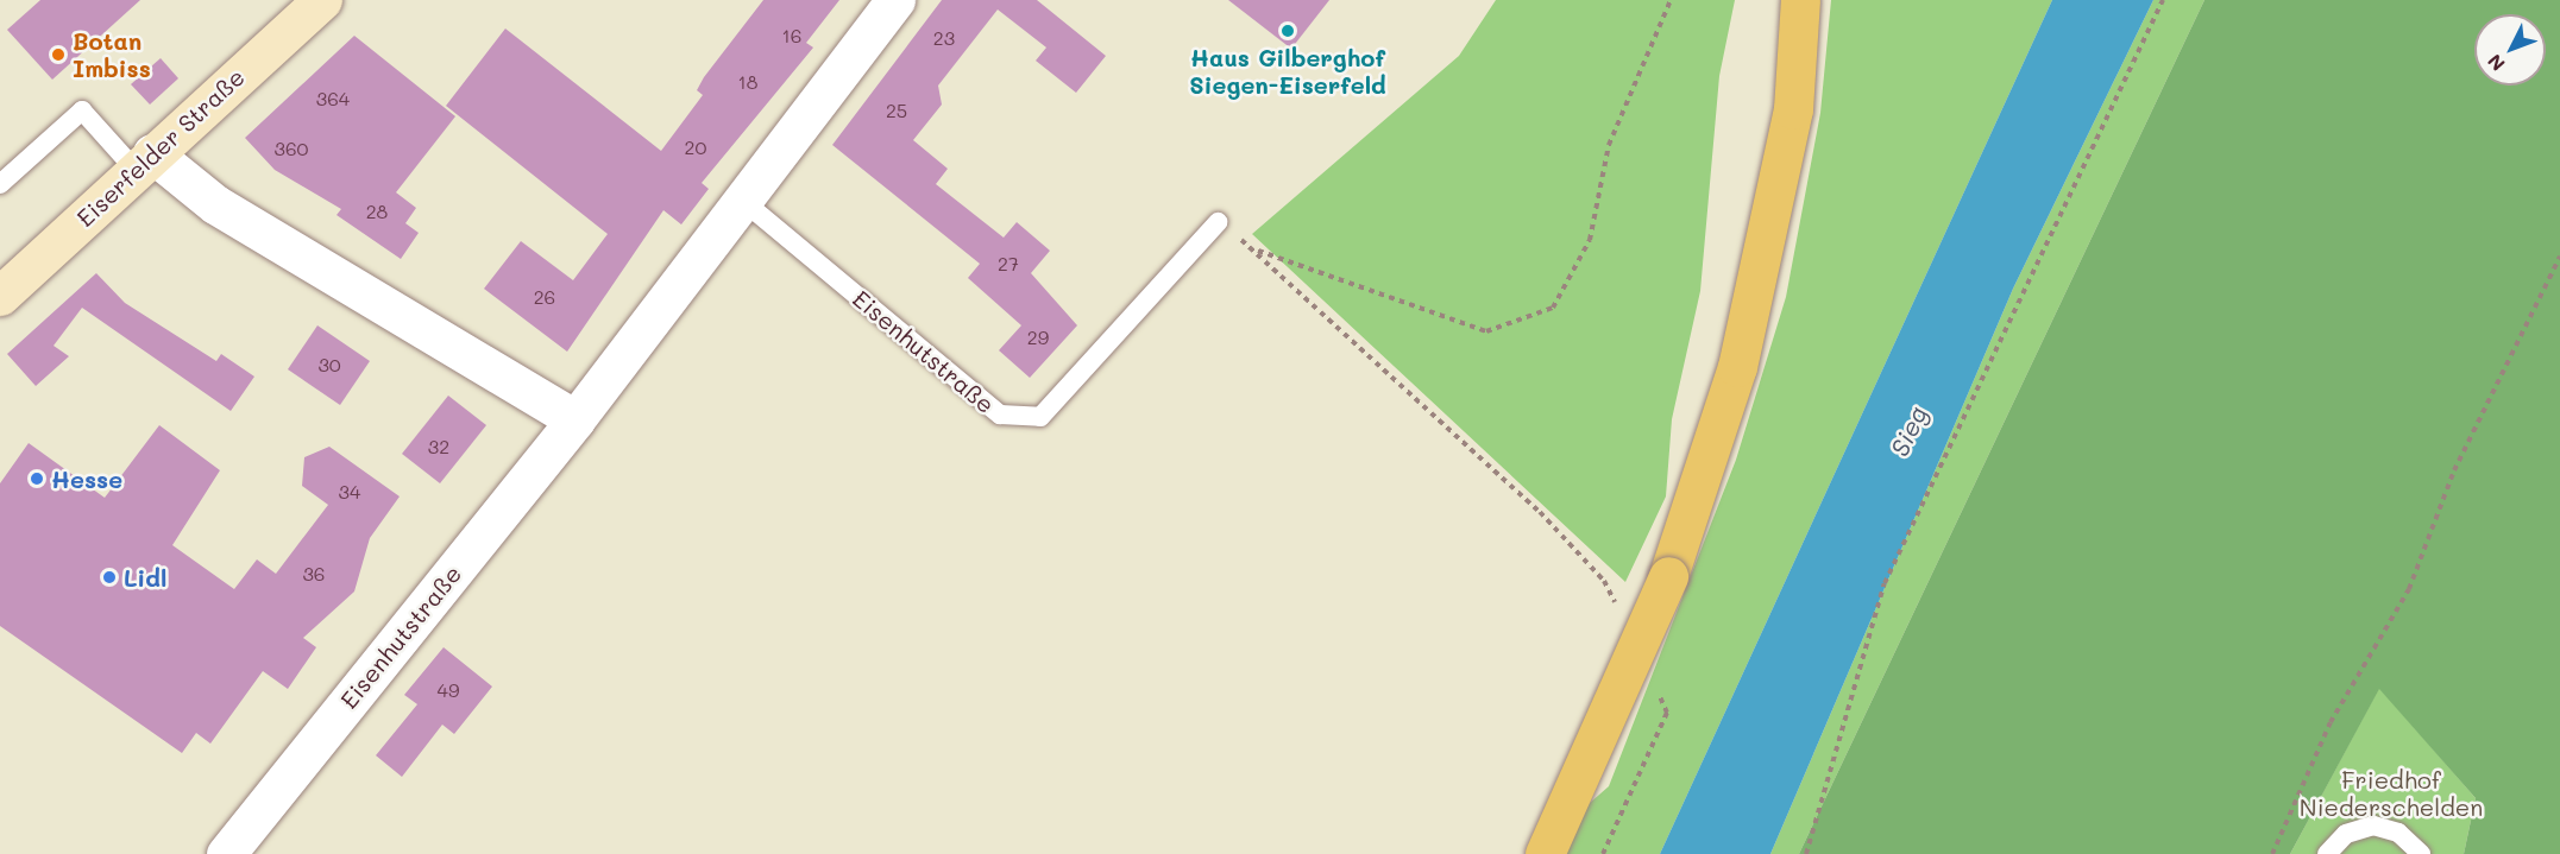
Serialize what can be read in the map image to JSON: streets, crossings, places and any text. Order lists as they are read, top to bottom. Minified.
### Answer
{"streets":{"main road":["Eiserfelder Straße"],"street":["Eisenhutstraße"]},"water":["Sieg"],"parks":["Friedhof Niederschelden"],"places":["Haus Gilberghof Siegen-Eiserfeld","Botan Imbiss","Hesse","Lidl"],"house_numbers":["16","23","18","364","25","20","360","28","27","26","29","30","32","34","36","49"],"north":"bottom left"}
